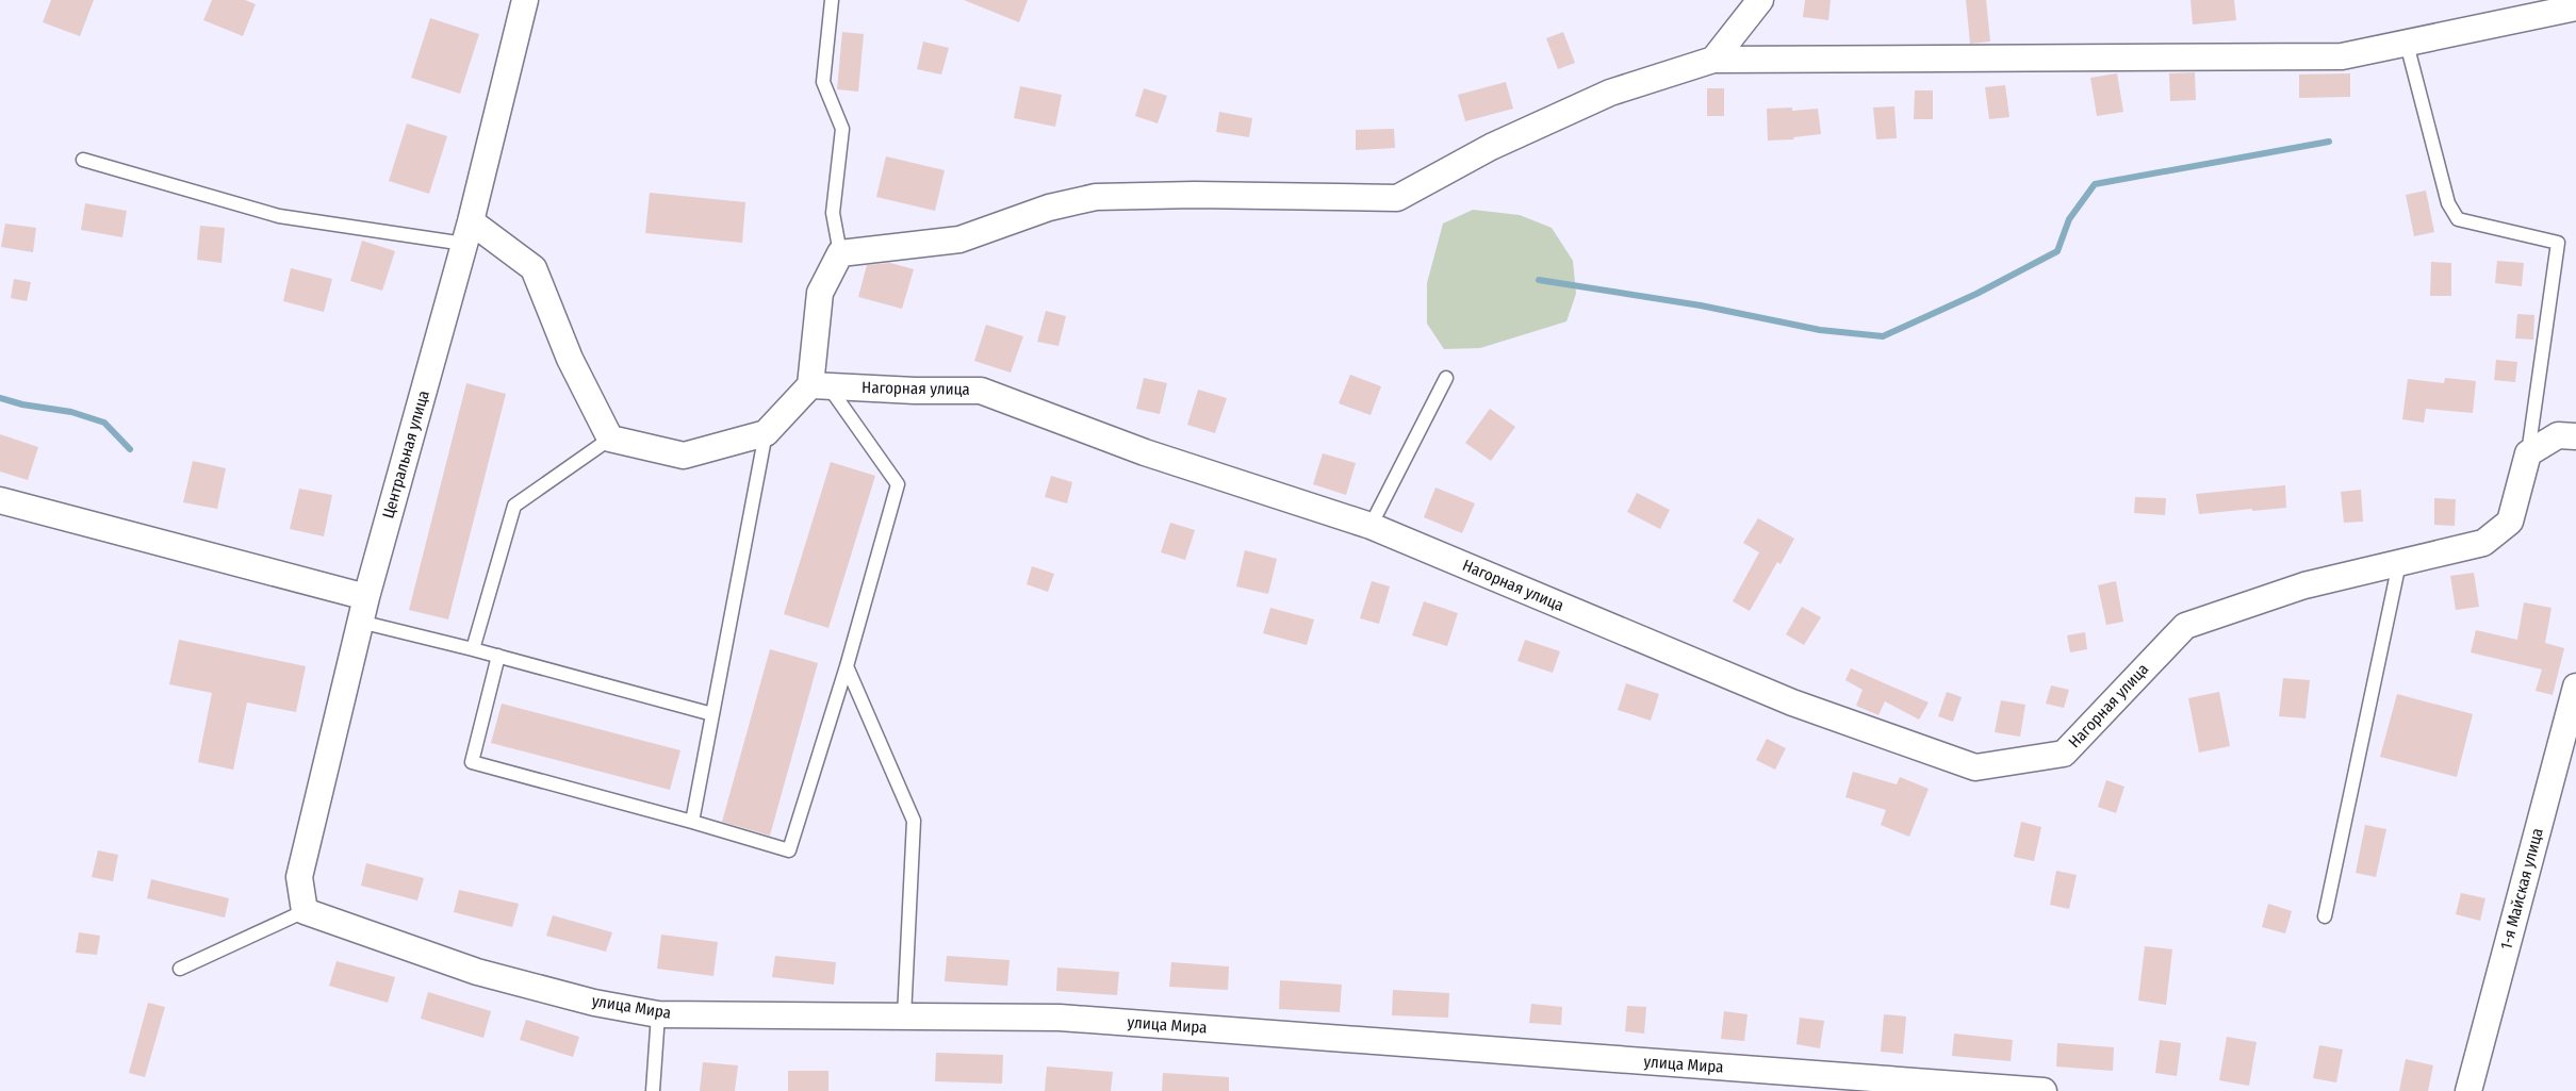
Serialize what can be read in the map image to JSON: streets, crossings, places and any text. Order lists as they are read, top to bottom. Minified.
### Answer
{"streets":{"street":["Нагорная улица","Центральная улица","1-я Майская улица","улица Мира"]},"crossings":[["Центральная улица","улица Мира"]]}
